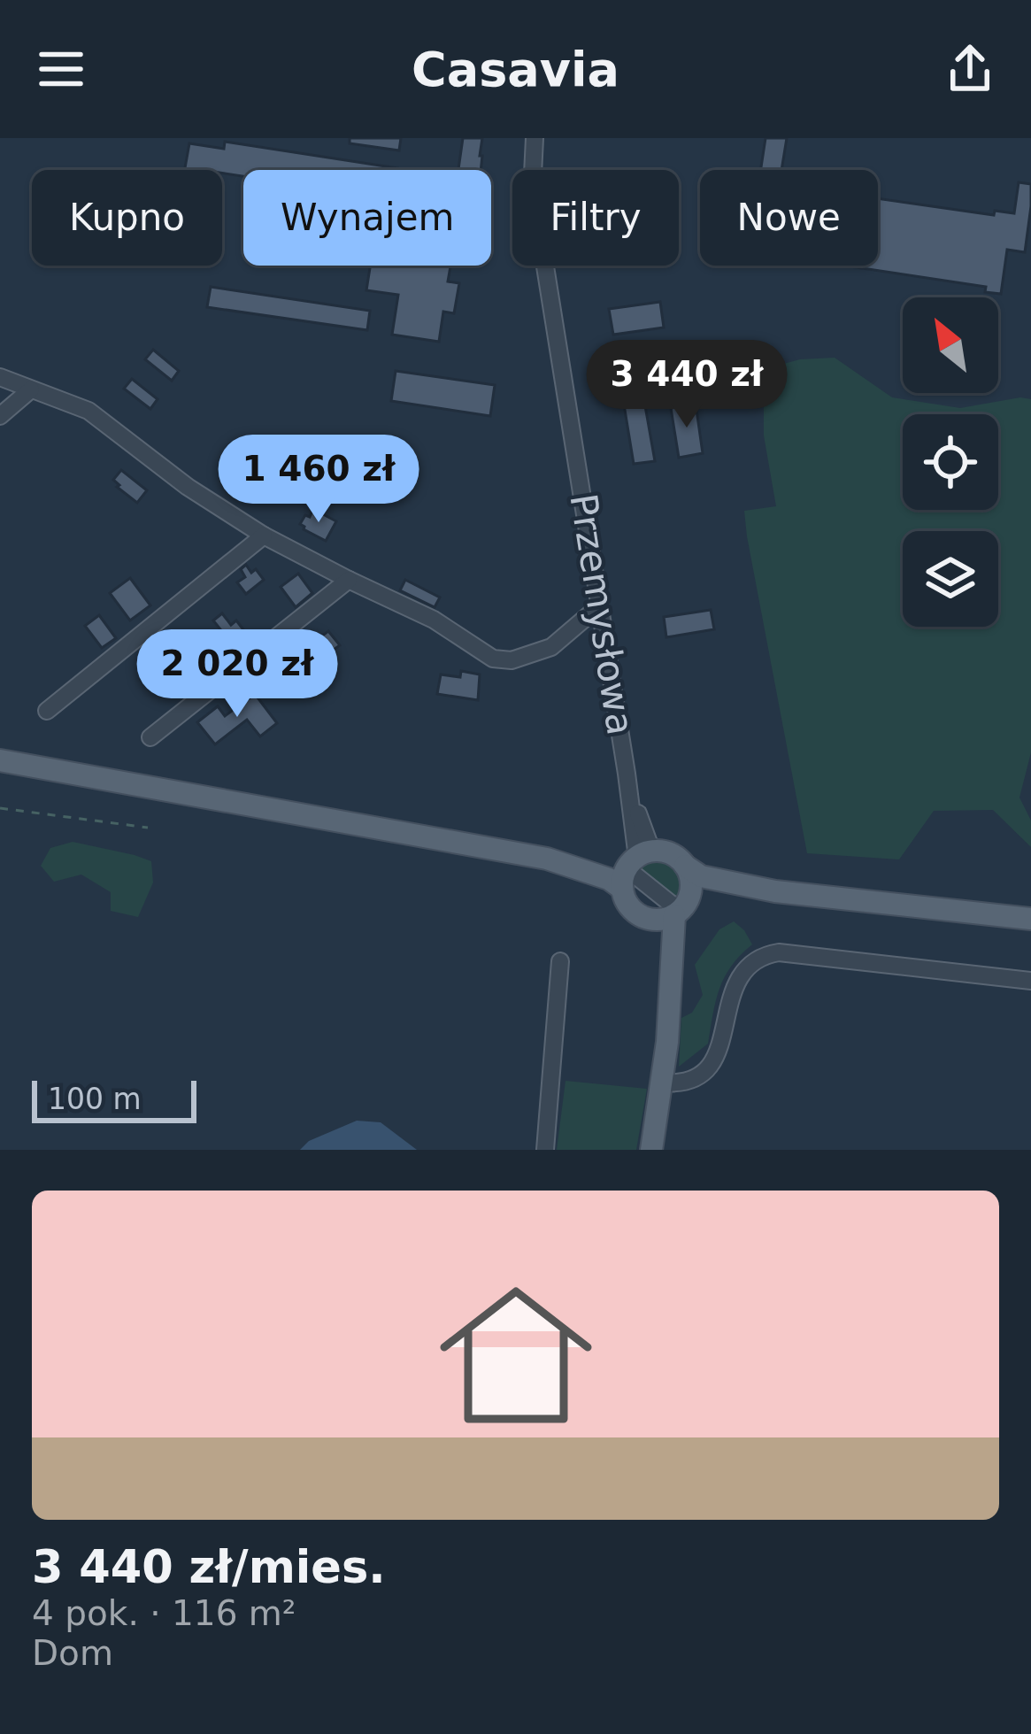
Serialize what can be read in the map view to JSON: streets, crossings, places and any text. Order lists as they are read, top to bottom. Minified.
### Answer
{"streets":{"street":["Przemysłowa"]},"scale_bar":"100 m","north":"top left","page":{"header":"Casavia","chip":["Kupno","Wynajem","Filtry","Nowe"],"price":["3 440 zł","1 460 zł","2 020 zł"],"scale":"100 m","list":[{"name":"3 440 zł/mies.","note":"4 pok. · 116 m² · Dom"}]}}
